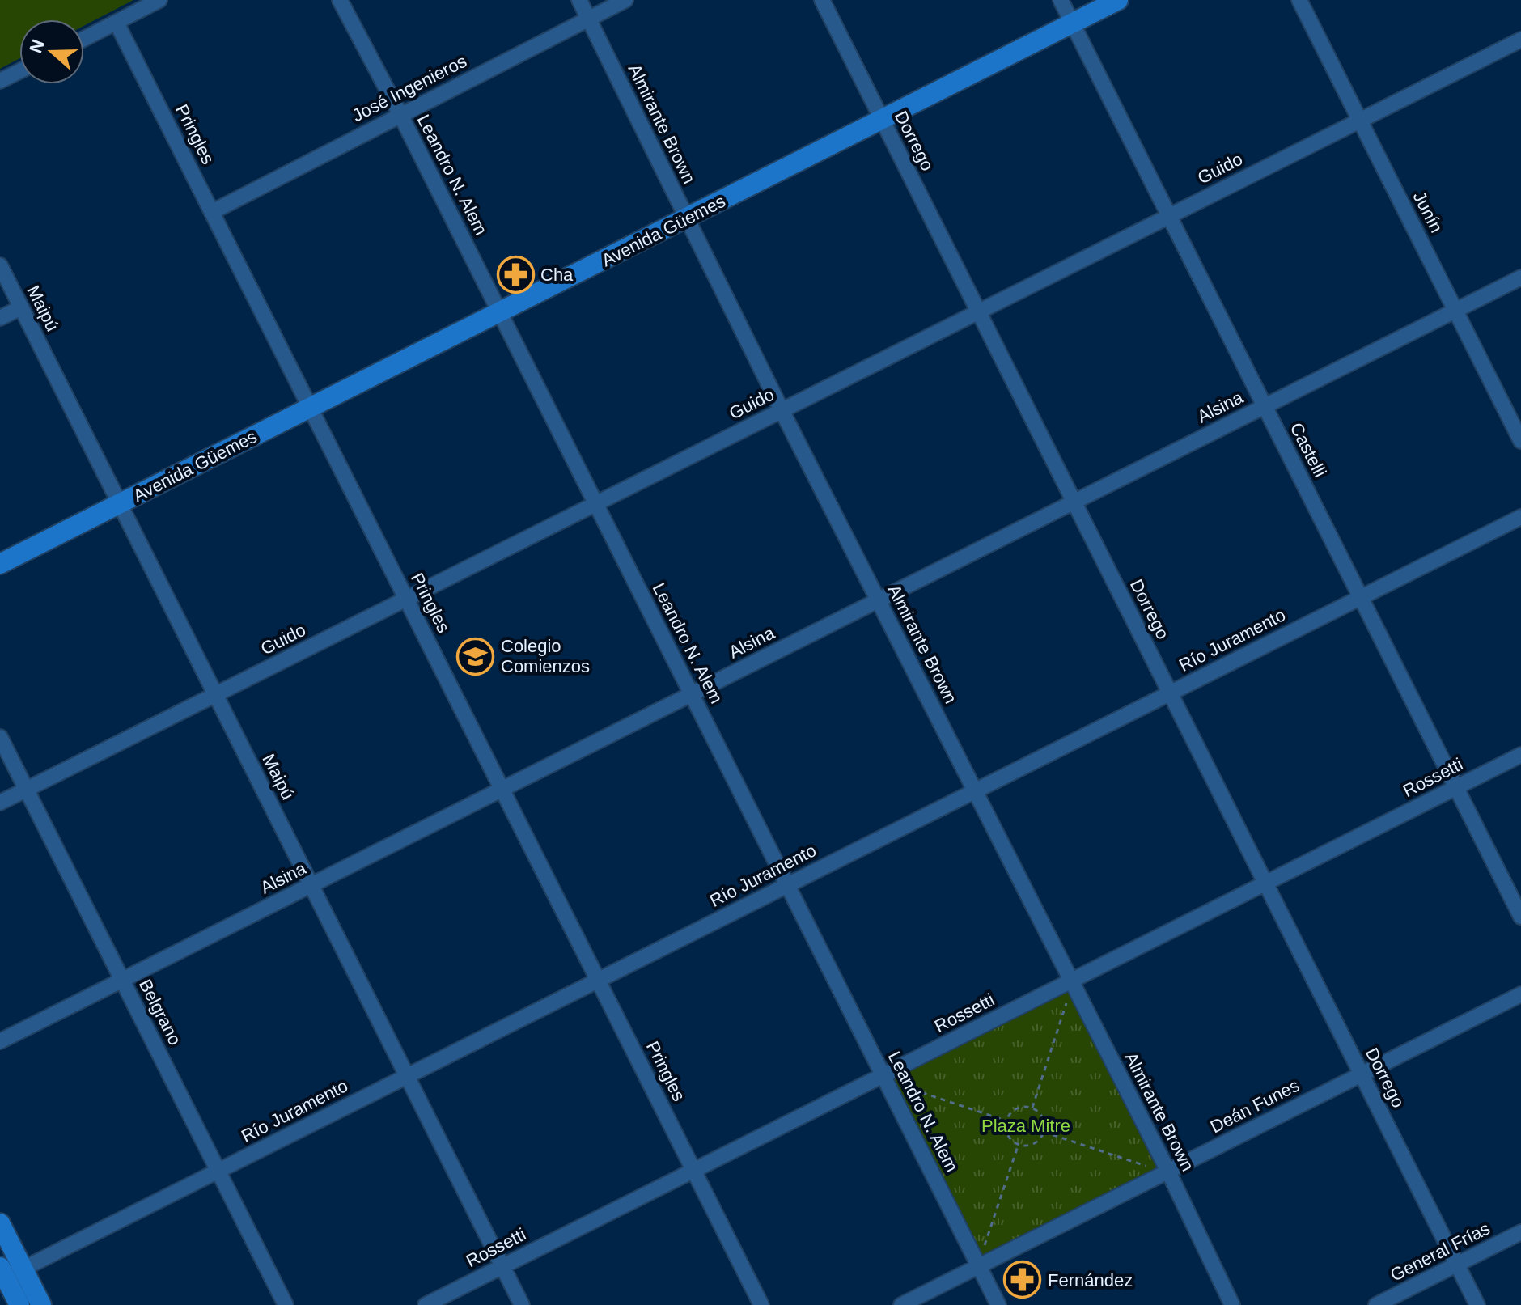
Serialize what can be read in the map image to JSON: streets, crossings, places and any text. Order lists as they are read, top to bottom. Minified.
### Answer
{"streets":{"main road":["Avenida Güemes"],"street":["José Ingenieros","Almirante Brown","Pringles","Dorrego","Guido","Leandro N. Alem","Junín","Maipú","Alsina","Castelli","Río Juramento","Rossetti","Belgrano","Deán Funes","General Frías"]},"crossings":[["José Ingenieros","Almirante Brown"],["José Ingenieros","Pringles"],["José Ingenieros","Leandro N. Alem"],["Almirante Brown","Guido"],["Almirante Brown","Avenida Güemes"],["Almirante Brown","Alsina"],["Almirante Brown","Río Juramento"],["Almirante Brown","Rossetti"],["Almirante Brown","Deán Funes"],["Pringles","Guido"],["Pringles","Avenida Güemes"],["Pringles","Alsina"],["Pringles","Río Juramento"],["Pringles","Rossetti"],["Dorrego","Guido"],["Dorrego","Avenida Güemes"],["Dorrego","Alsina"],["Dorrego","Río Juramento"],["Dorrego","Rossetti"],["Dorrego","Deán Funes"],["Dorrego","General Frías"],["Guido","Leandro N. Alem"],["Guido","Junín"],["Guido","Maipú"],["Guido","Castelli"],["Guido","Belgrano"],["Leandro N. Alem","Avenida Güemes"],["Leandro N. Alem","Alsina"],["Leandro N. Alem","Río Juramento"],["Leandro N. Alem","Rossetti"],["Leandro N. Alem","Deán Funes"],["Junín","Alsina"],["Avenida Güemes","Maipú"],["Avenida Güemes","Castelli"],["Maipú","Alsina"],["Maipú","Río Juramento"],["Maipú","Rossetti"],["Alsina","Castelli"],["Alsina","Belgrano"],["Castelli","Río Juramento"],["Castelli","Rossetti"],["Río Juramento","Belgrano"]],"parks":["Plaza Mitre"],"places":{"pharmacy":["Cha","Fernández"],"school or university":["Colegio Comienzos"]},"north":"left"}
